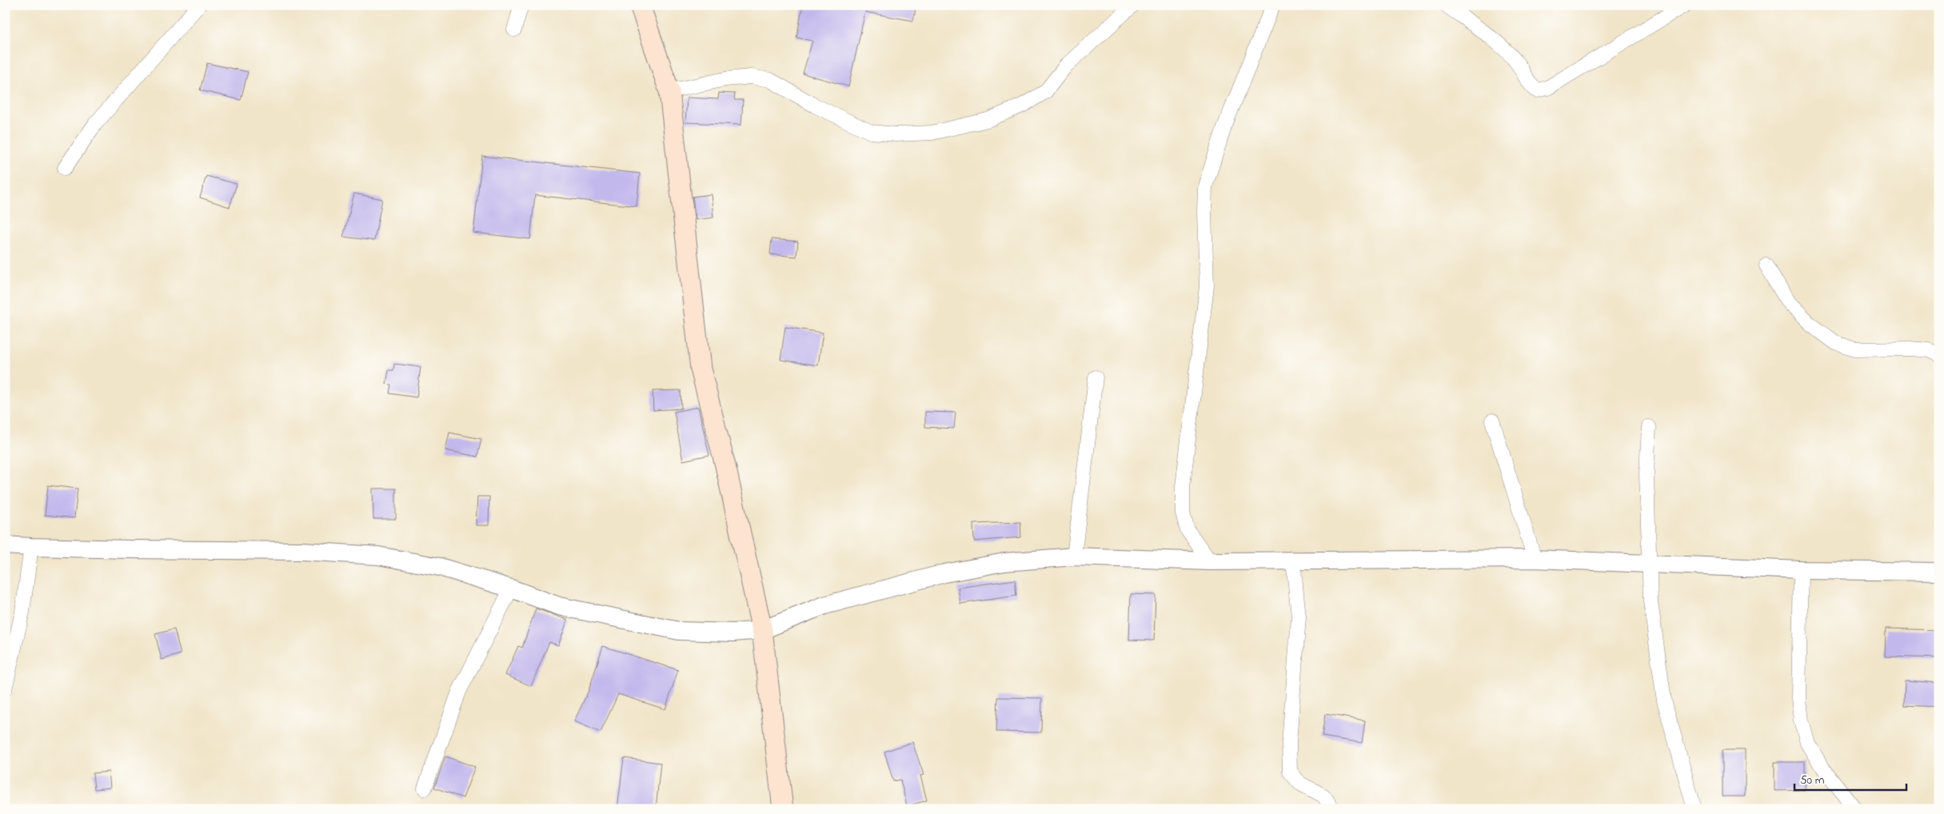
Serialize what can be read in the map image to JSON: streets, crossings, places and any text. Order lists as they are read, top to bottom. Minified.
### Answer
{"scale_bar":"50 m"}
